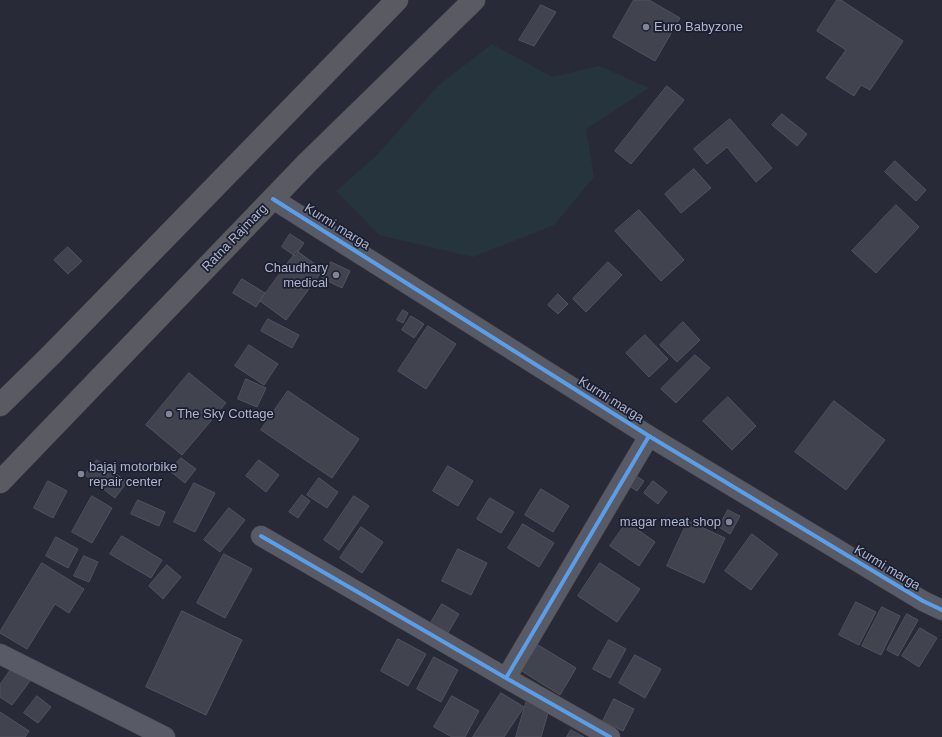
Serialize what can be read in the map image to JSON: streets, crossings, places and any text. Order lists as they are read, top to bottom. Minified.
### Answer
{"streets":{"highway":["Ratna Rajmarg"],"street":["Kurmi marga"]},"crossings":[["Kurmi marga","Ratna Rajmarg"]],"places":["Euro Babyzone","Chaudhary medical","The Sky Cottage","bajaj motorbike repair center","magar meat shop"]}
